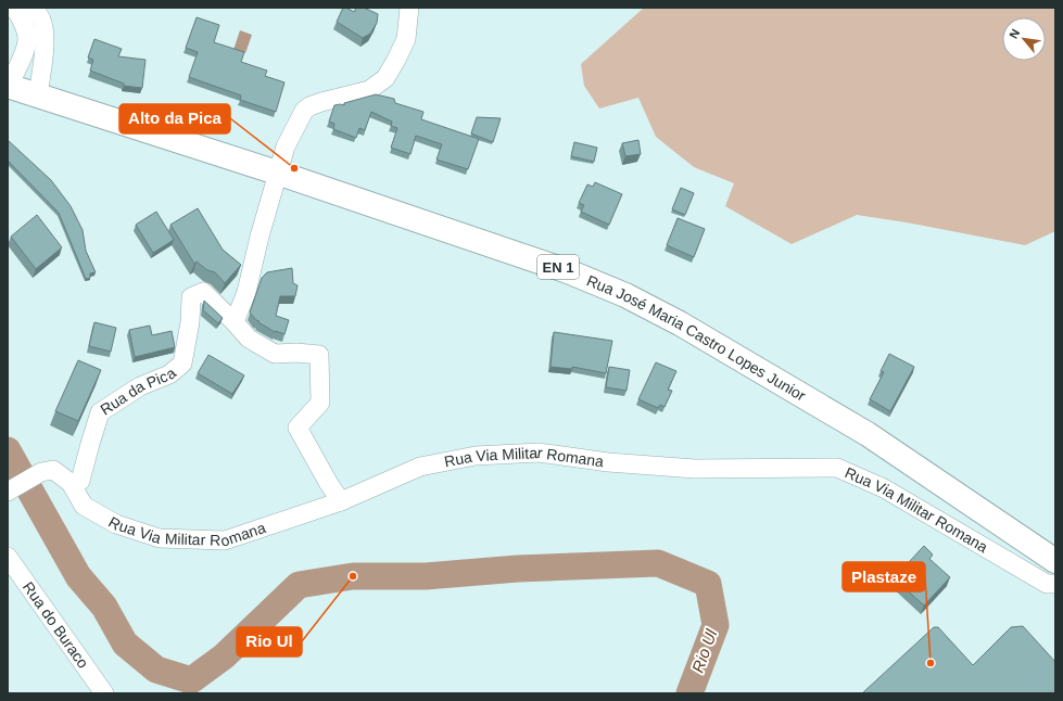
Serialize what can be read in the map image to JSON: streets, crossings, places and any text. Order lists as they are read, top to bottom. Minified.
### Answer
{"streets":{"main road":["EN 1","Rua José Maria Castro Lopes Junior"],"street":["Rua da Pica","Rua Via Militar Romana","Rua do Buraco"]},"crossings":[["Rua da Pica","Rua Via Militar Romana"]],"water":["Rio Ul"],"places":["Alto da Pica","Rio Ul","Plastaze"],"north":"top left"}
